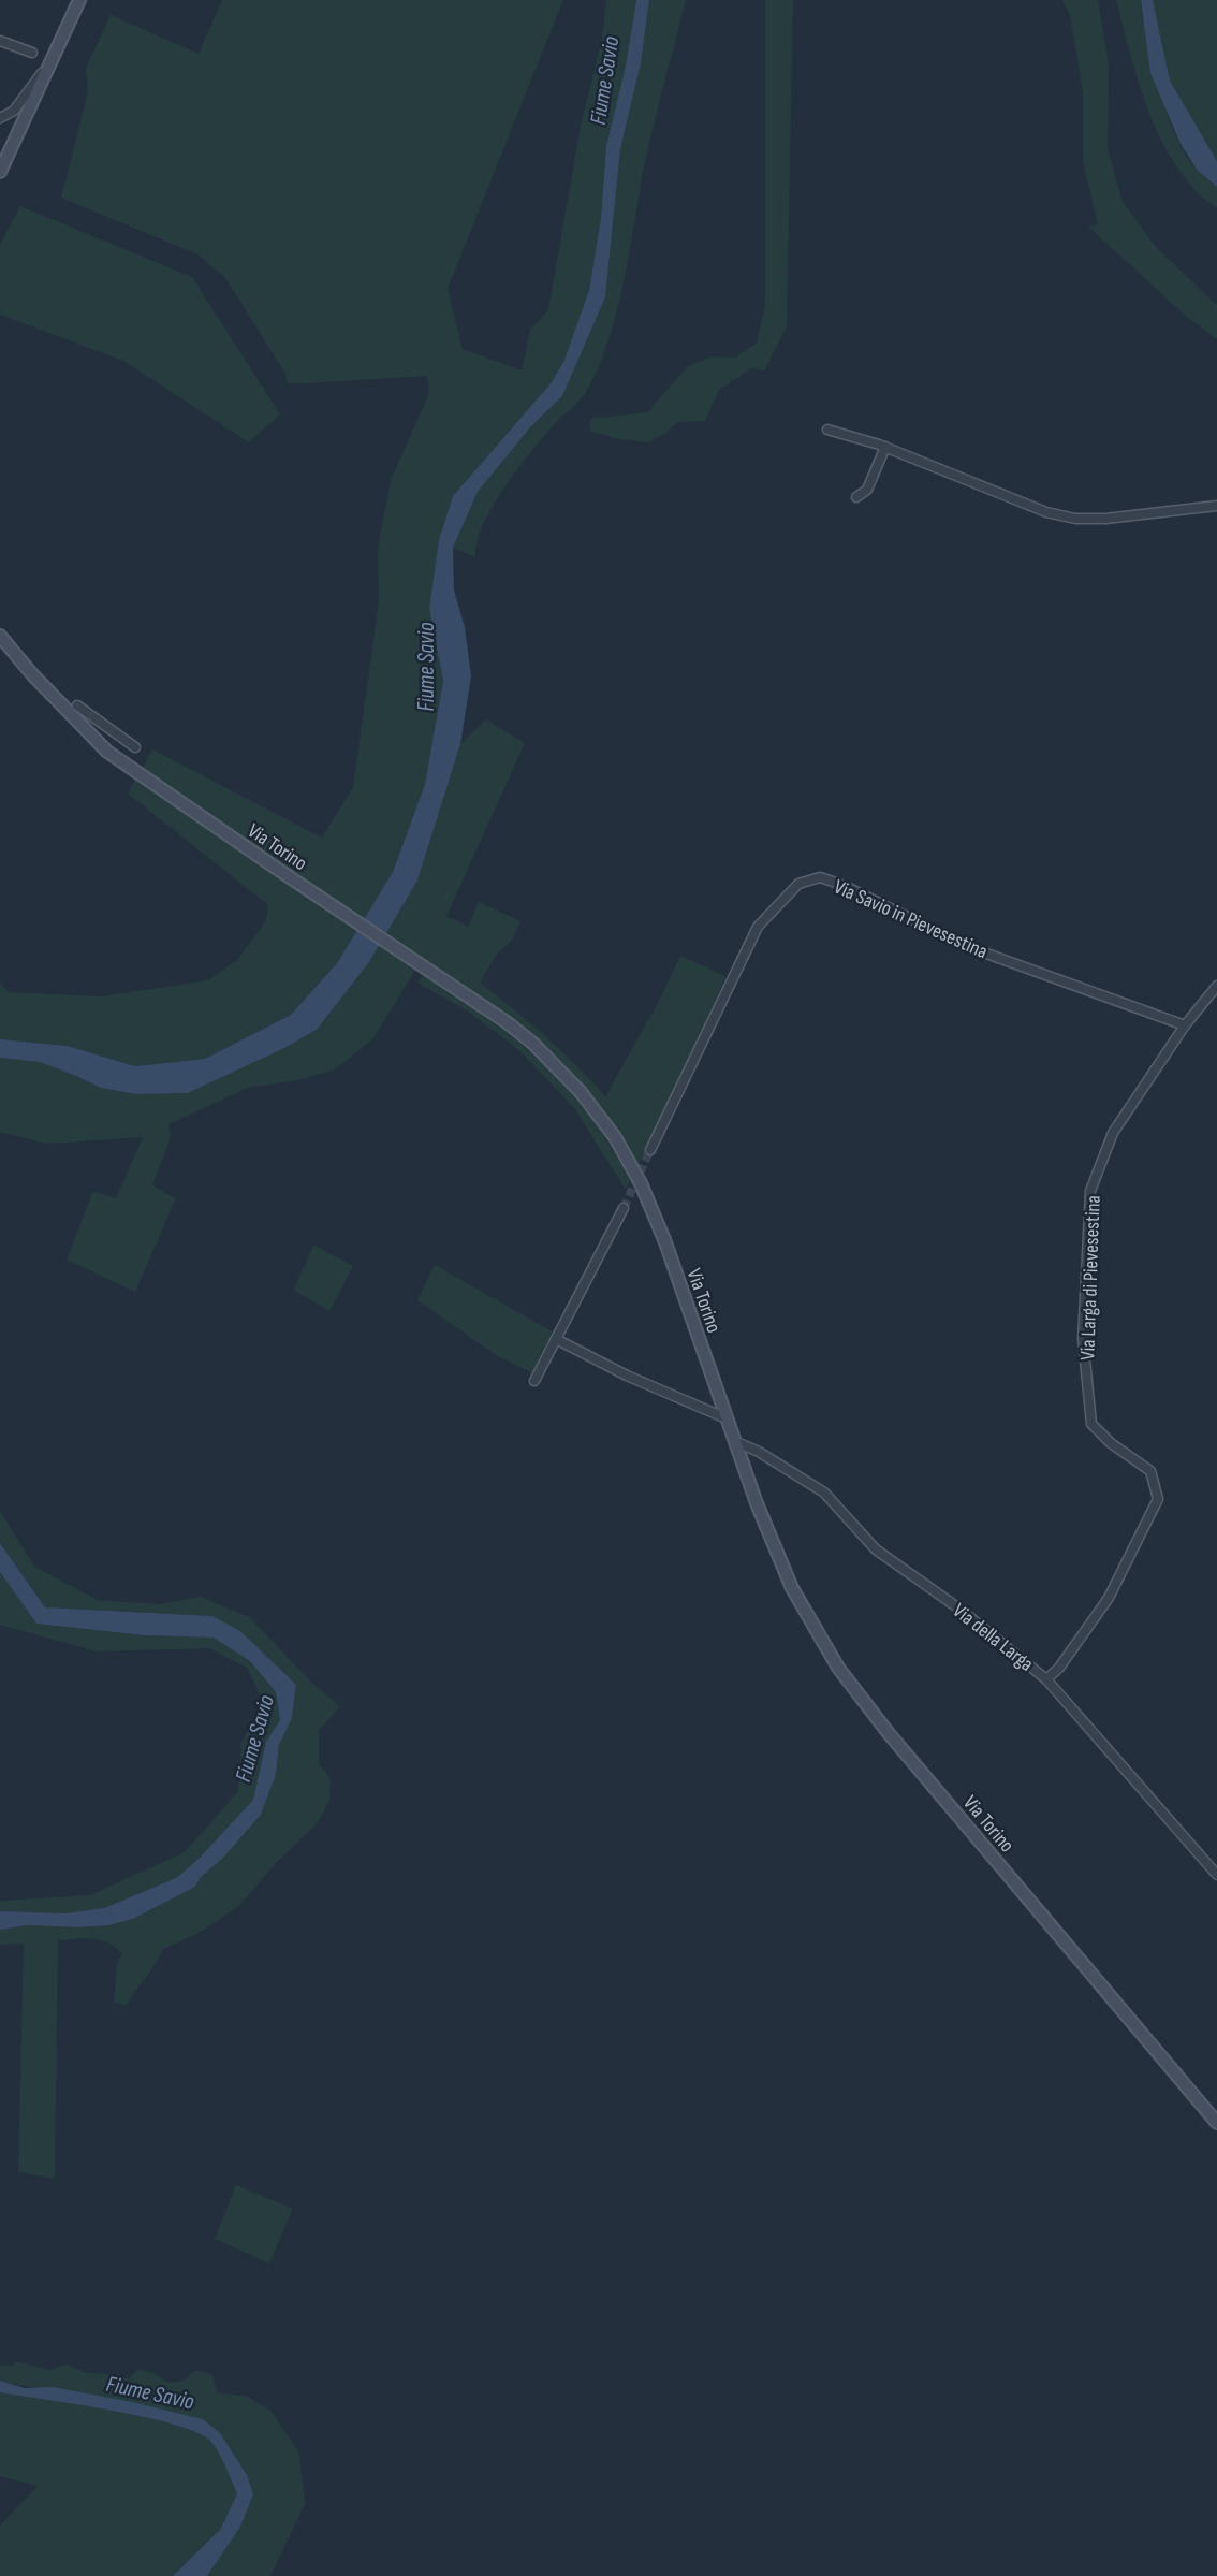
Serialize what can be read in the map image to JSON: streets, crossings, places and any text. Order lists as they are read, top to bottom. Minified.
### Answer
{"streets":{"main road":["Via Torino"],"street":["Via Savio in Pievesestina","Via Larga di Pievesestina","Via della Larga"]},"crossings":[["Via Torino","Via della Larga"],["Via Savio in Pievesestina","Via Larga di Pievesestina"],["Via Larga di Pievesestina","Via della Larga"]],"water":["Fiume Savio"]}
